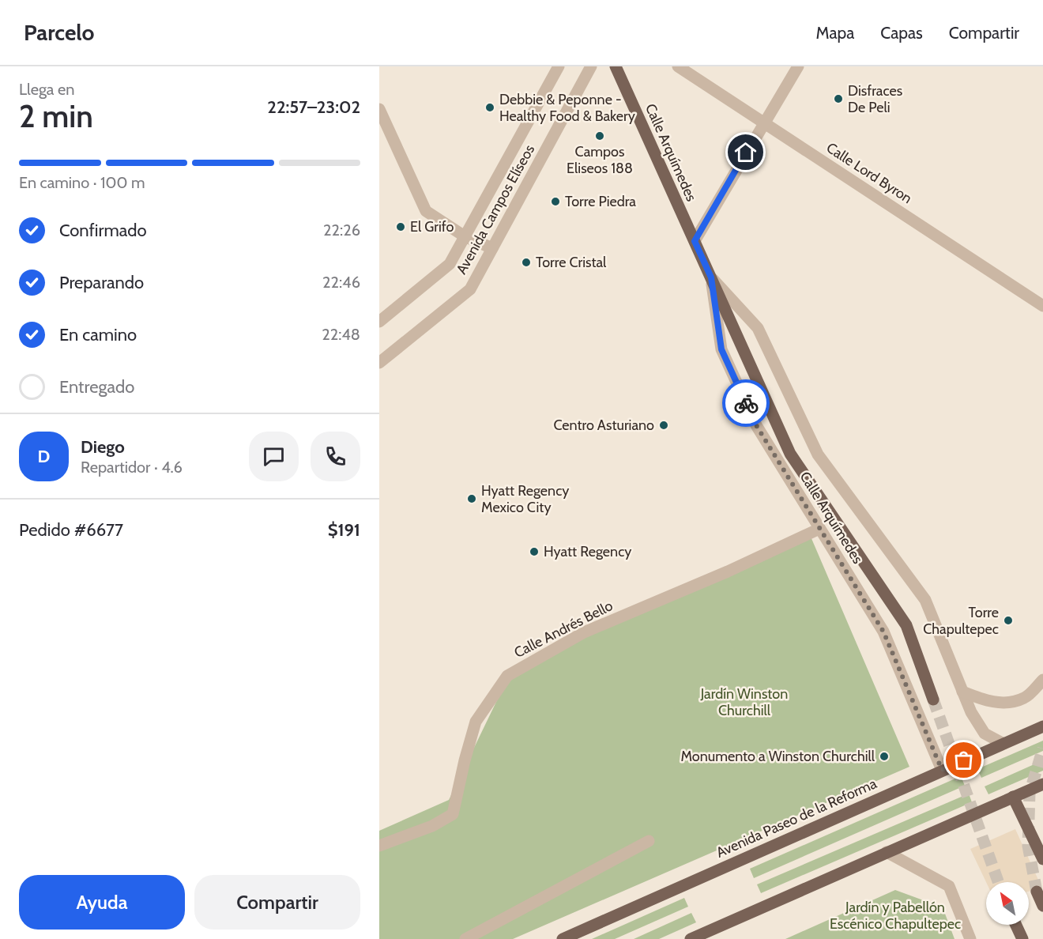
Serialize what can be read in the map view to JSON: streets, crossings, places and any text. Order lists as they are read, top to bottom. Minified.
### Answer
{"streets":{"main road":["Calle Arquímedes","Avenida Paseo de la Reforma"],"street":["Calle Lord Byron","Avenida Campos Elíseos","Calle Andrés Bello"]},"crossings":[["Calle Arquímedes","Calle Andrés Bello"],["Calle Arquímedes","Avenida Paseo de la Reforma"]],"parks":["Jardín Winston Churchill","Jardín y Pabellón Escénico Chapultepec"],"places":["Disfraces De Peli","Debbie & Peponne - Healthy Food & Bakery","Campos Eliseos 188","Torre Piedra","El Grifo","Torre Cristal","Centro Asturiano","Hyatt Regency Mexico City","Hyatt Regency","Torre Chapultepec","Monumento a Winston Churchill"],"north":"top left","page":{"header":"Parcelo","nav":["Mapa","Capas","Compartir"],"heading":["2 min","Llega en","22:57–23:02"],"panel":["Diego","Repartidor · 4.6","Pedido #6677","$191"],"bar":"En camino · 100 m","list":[["Confirmado","22:26"],["Preparando","22:46"],["En camino","22:48"],"Entregado"],"round":"D","buttons":["Ayuda","Compartir"]}}
